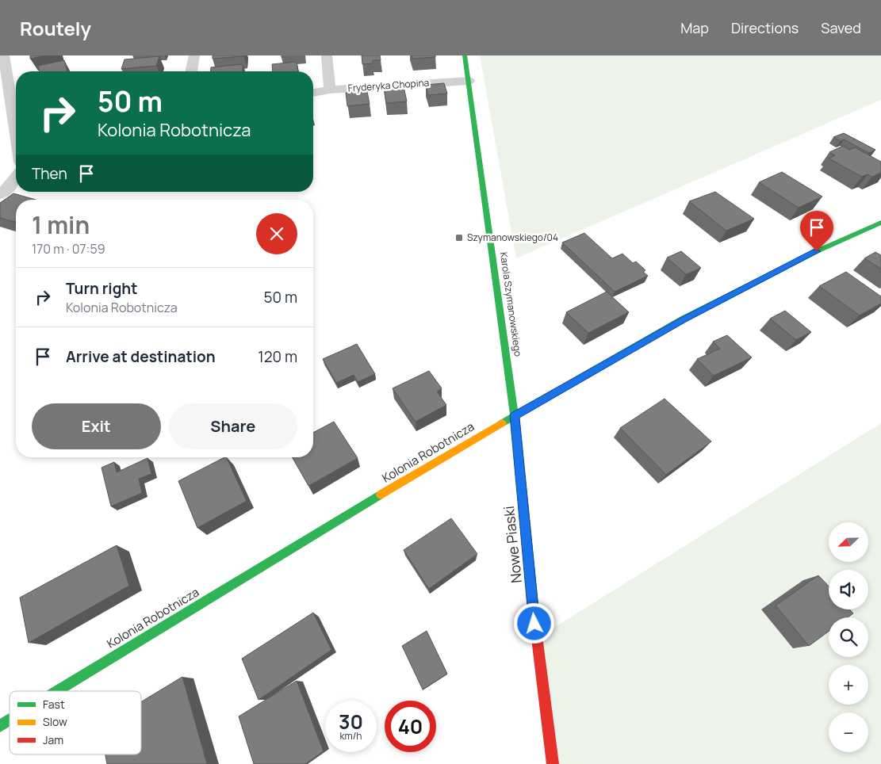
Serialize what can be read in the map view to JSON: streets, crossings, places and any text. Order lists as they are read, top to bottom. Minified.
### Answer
{"streets":{"street":["Fryderyka Chopina","Karola Szymanowskiego","Kolonia Robotnicza","Nowe Piaski"]},"crossings":[["Fryderyka Chopina","Karola Szymanowskiego"],["Karola Szymanowskiego","Kolonia Robotnicza"],["Karola Szymanowskiego","Nowe Piaski"],["Kolonia Robotnicza","Nowe Piaski"]],"places":{"transit":["Szymanowskiego/04"]},"legend":["Fast","Slow","Jam"],"north":"bottom left","page":{"header":"Routely","nav":["Map","Directions","Saved"],"turn":["50 m","Kolonia Robotnicza"],"then":"Then","heading":["1 min","170 m · 07:59"],"list":[{"name":"Turn right","note":"Kolonia Robotnicza","value":"50 m"},{"name":"Arrive at destination","value":"120 m"}],"buttons":["Exit","Share"],"map_buttons":["+","−"],"speed":"30 km/h","limit":"40"}}
